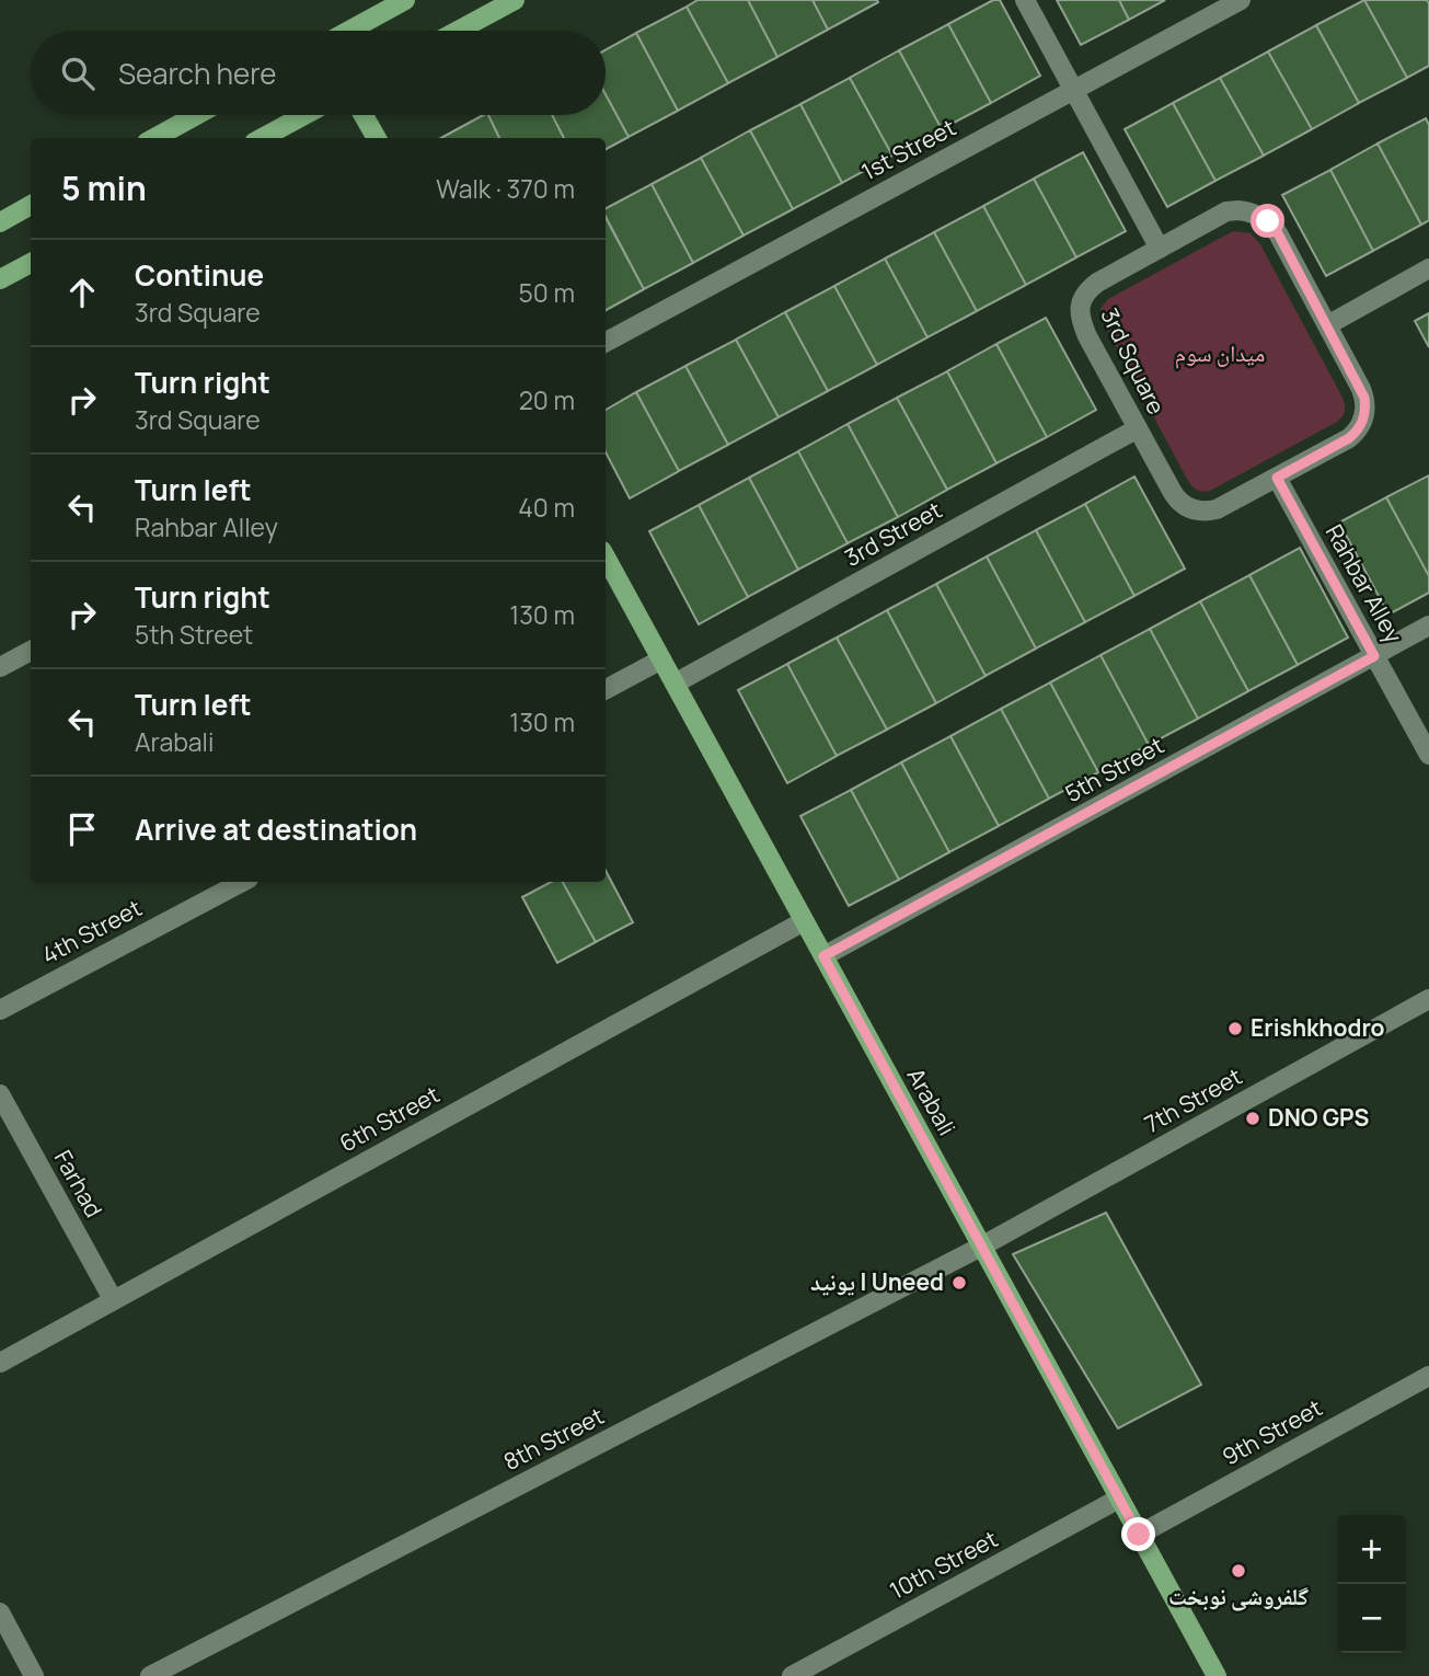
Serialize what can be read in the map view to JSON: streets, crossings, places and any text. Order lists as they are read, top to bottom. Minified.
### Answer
{"streets":{"main road":["Arabali"],"street":["1st Street","3rd Square","3rd Street","Rahbar Alley","5th Street","4th Street","7th Street","6th Street","Farhad","9th Street","8th Street","10th Street"]},"crossings":[["3rd Square","3rd Street"],["3rd Square","Rahbar Alley"],["3rd Street","Arabali"],["Rahbar Alley","5th Street"],["5th Street","Arabali"],["7th Street","Arabali"],["7th Street","8th Street"],["Arabali","6th Street"],["Arabali","9th Street"],["Arabali","8th Street"],["Arabali","10th Street"],["6th Street","Farhad"]],"parks":["میدان سوم"],"places":["Erishkhodro","DNO GPS","یونید | Uneed","گلفروشی نوبخت"],"page":{"search":"Search here","heading":["5 min","Walk · 370 m"],"list":[["Continue","3rd Square","50 m"],["Turn right","3rd Square","20 m"],["Turn left","Rahbar Alley","40 m"],["Turn right","5th Street","130 m"],["Turn left","Arabali","130 m"],"Arrive at destination"],"map_buttons":["+","−"]}}
